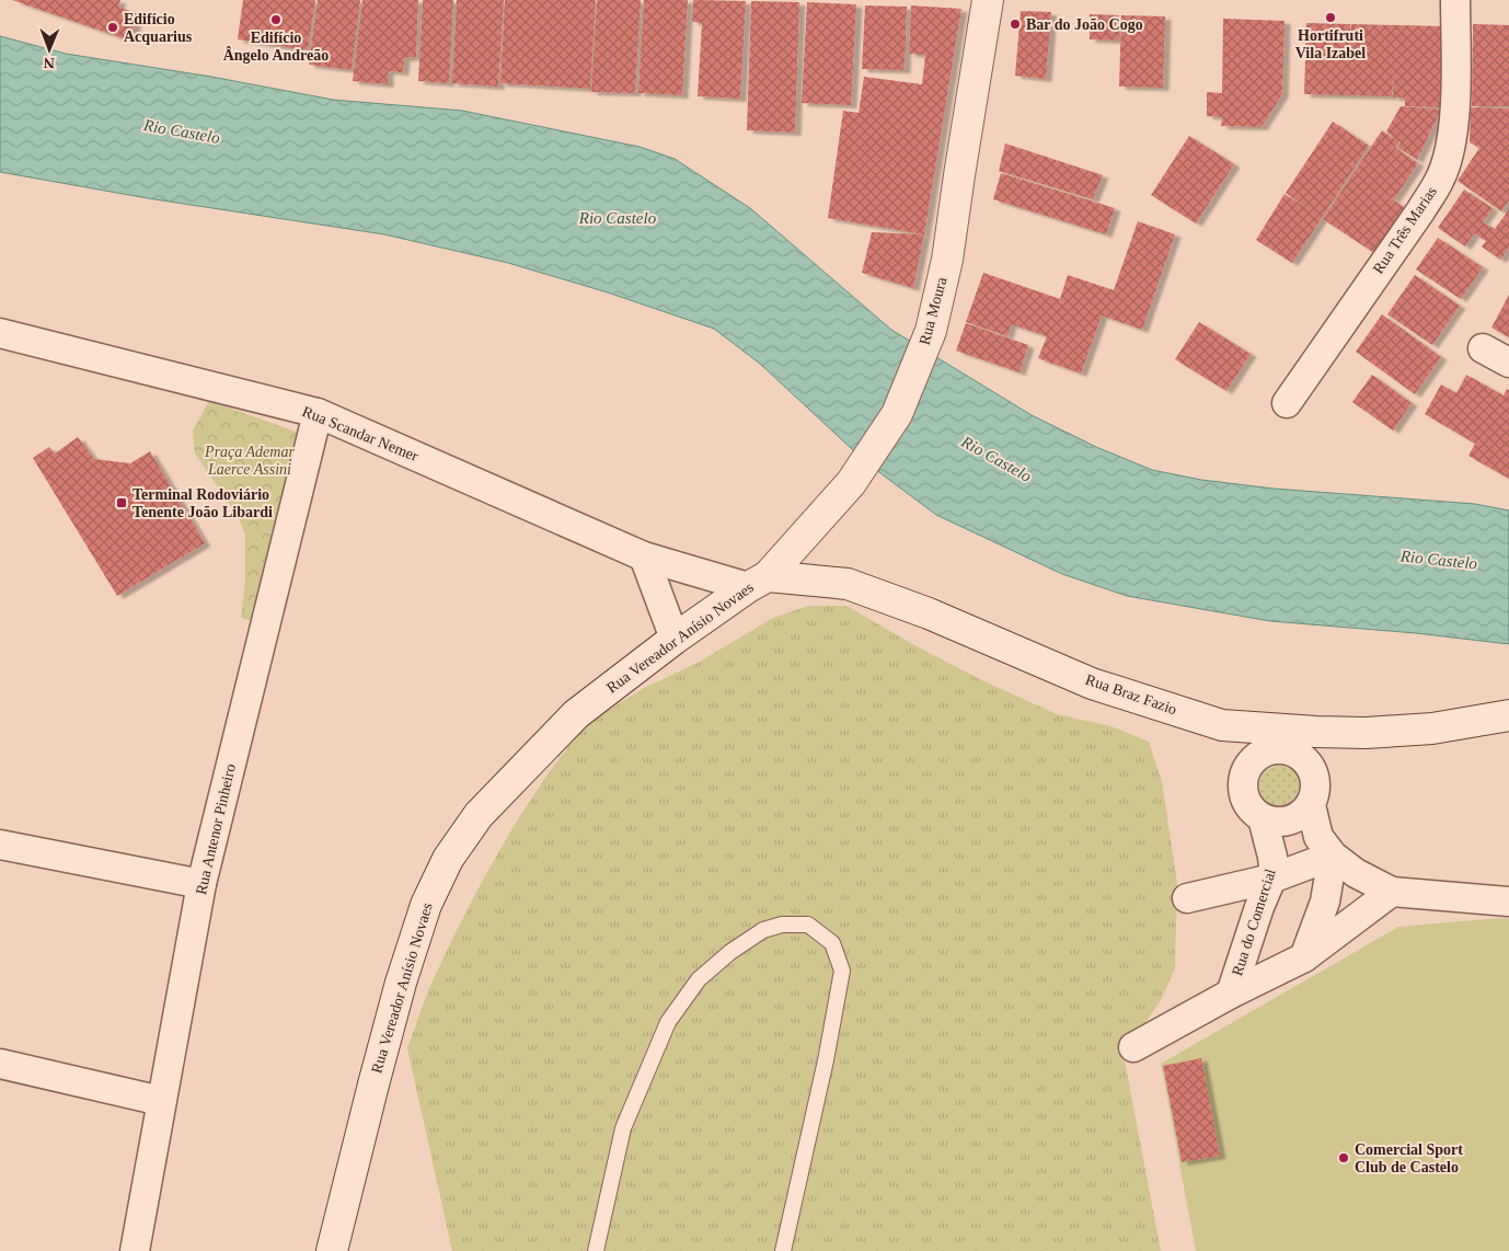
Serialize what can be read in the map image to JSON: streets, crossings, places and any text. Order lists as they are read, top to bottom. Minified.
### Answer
{"streets":{"main road":["Rua Moura","Rua Vereador Anísio Novaes","Rua Braz Fazio"],"street":["Rua Três Marias","Rua Scandar Nemer","Rua Antenor Pinheiro","Rua do Comercial"]},"crossings":[["Rua Moura","Rua Scandar Nemer"],["Rua Moura","Rua Vereador Anísio Novaes"],["Rua Moura","Rua Braz Fazio"],["Rua Scandar Nemer","Rua Vereador Anísio Novaes"],["Rua Scandar Nemer","Rua Braz Fazio"],["Rua Scandar Nemer","Rua Antenor Pinheiro"],["Rua Vereador Anísio Novaes","Rua Braz Fazio"],["Rua Braz Fazio","Rua do Comercial"]],"water":["Rio Castelo"],"parks":["Praça Ademar Laerce Assini"],"places":{"other":["Hortifruti Vila Izabel","Edifício Ângelo Andreão","Bar do João Cogo","Edifício Acquarius","Comercial Sport Club de Castelo"],"transit":["Terminal Rodoviário Tenente João Libardi"]},"north":"bottom"}
